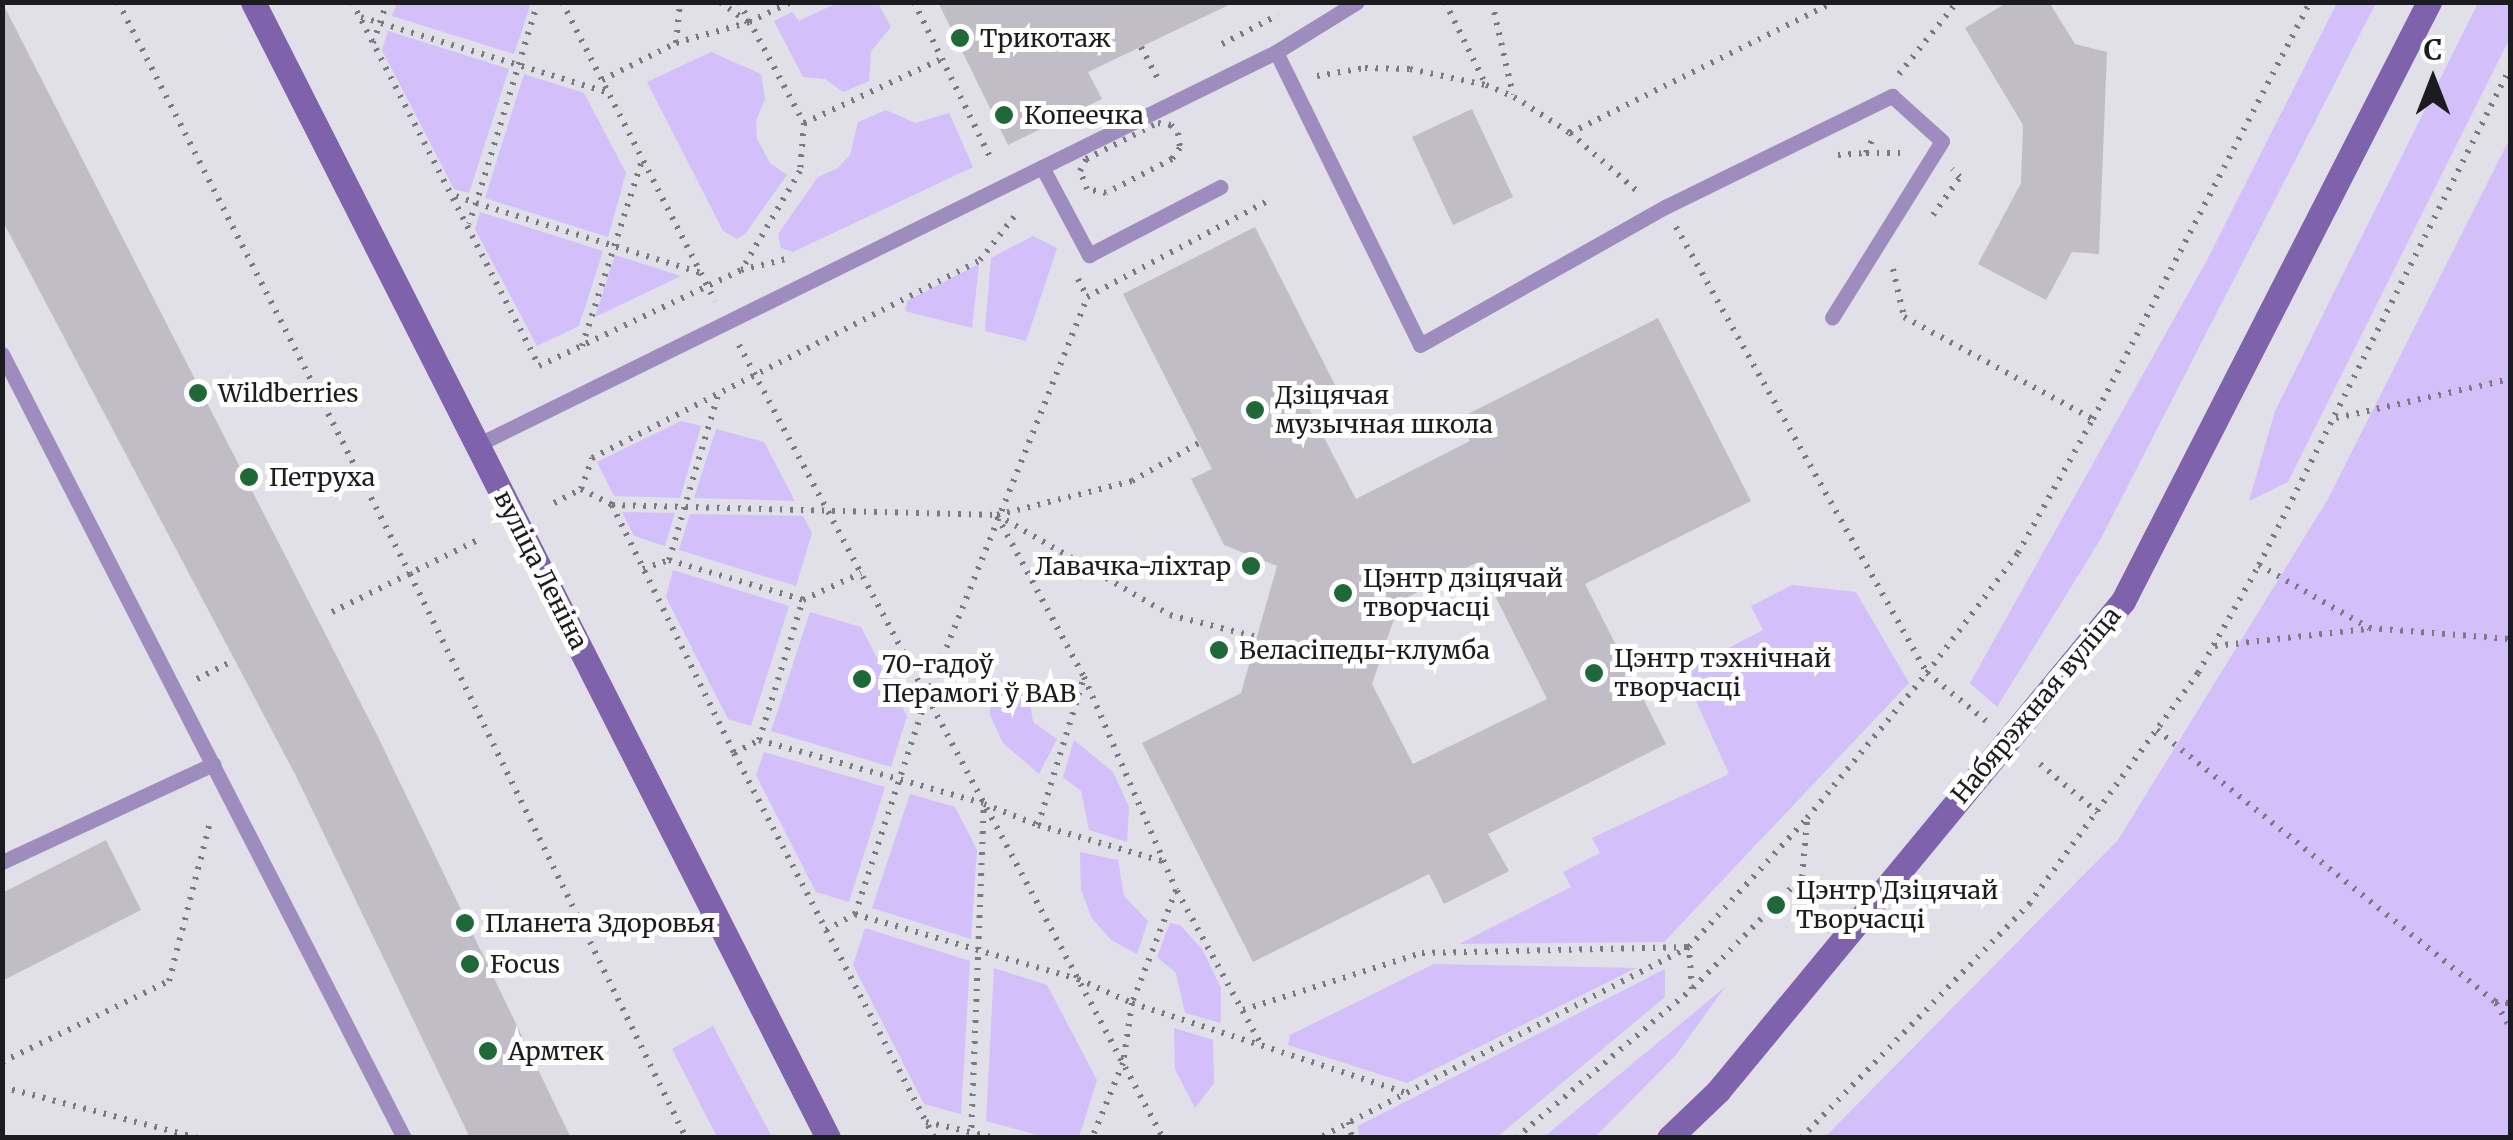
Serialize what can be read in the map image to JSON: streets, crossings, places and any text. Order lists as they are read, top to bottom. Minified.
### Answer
{"streets":{"main road":["вуліца Леніна","Набярэжная вуліца"]},"places":["Трикотаж","Копеечка","Wildberries","Дзіцячая музычная школа","Петруха","Лавачка-ліхтар","Цэнтр дзіцячай творчасці","Веласіпеды-клумба","Цэнтр тэхнічнай творчасці","70-гадоў Перамогі ў ВАВ","Цэнтр Дзіцячай Творчасці","Планета Здоровья","Focus","Армтек"],"north":"top"}
